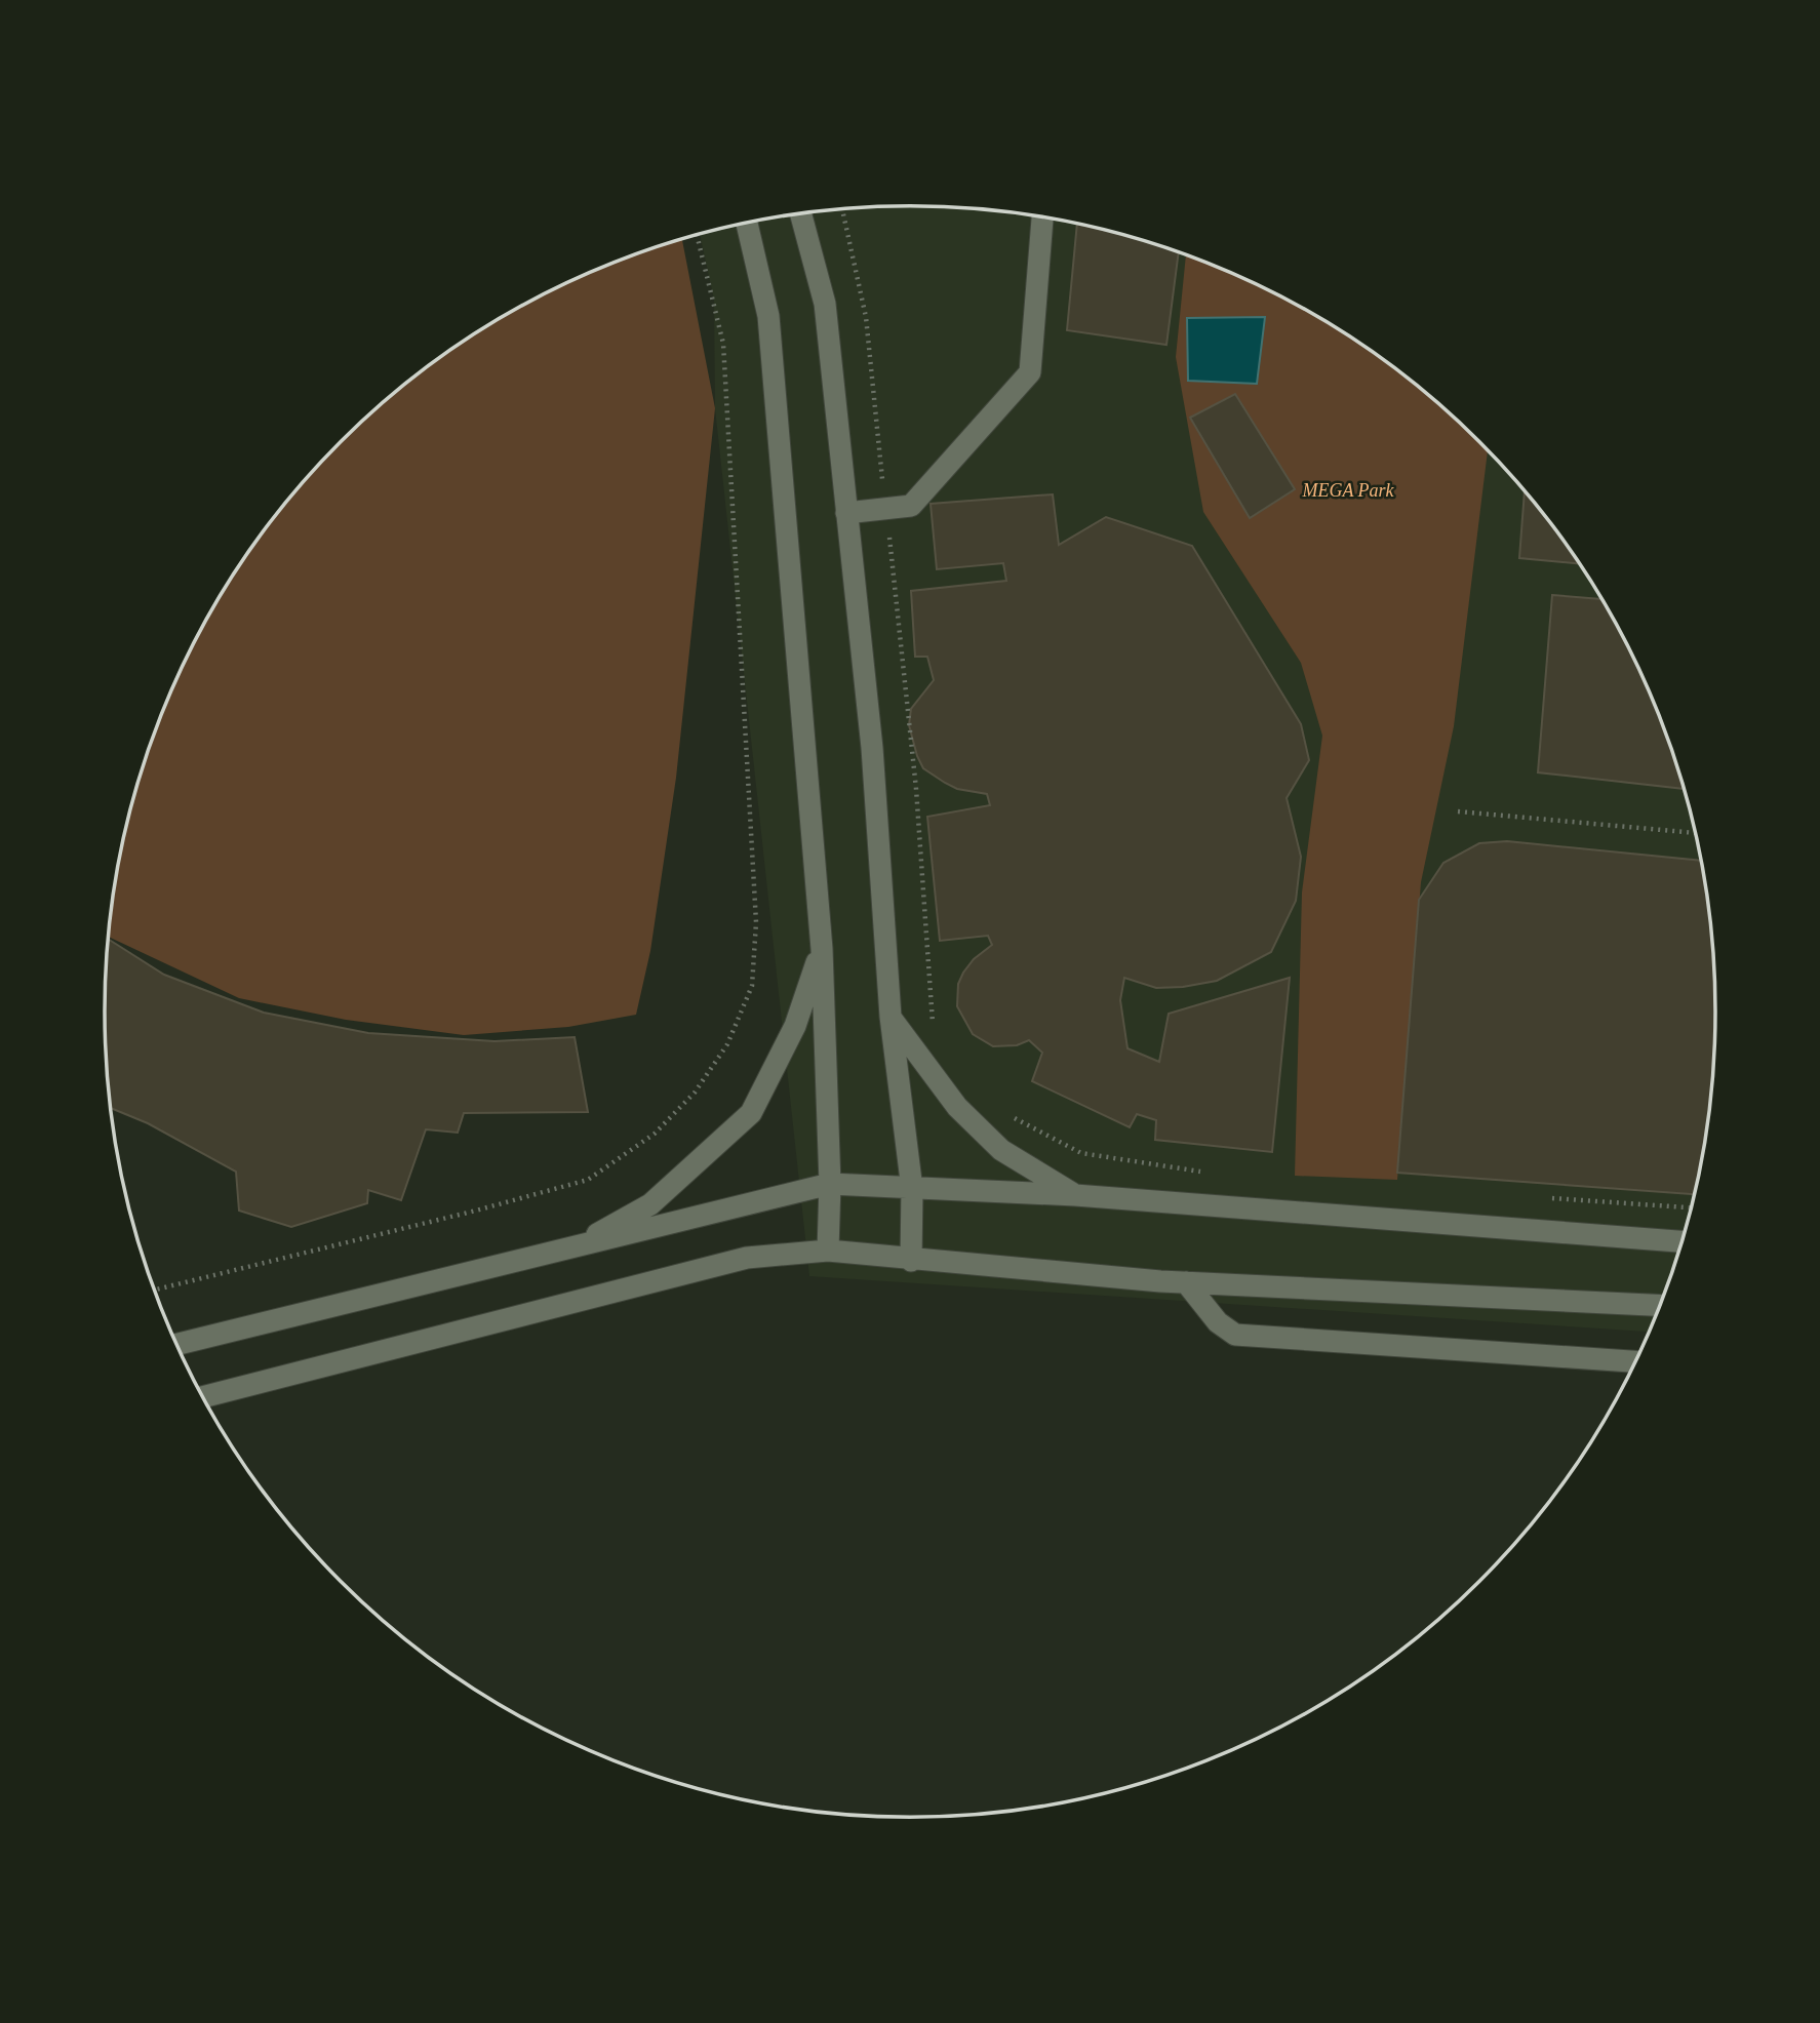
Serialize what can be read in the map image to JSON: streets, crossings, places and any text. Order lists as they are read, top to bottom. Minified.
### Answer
{"parks":["MEGA Park"]}
